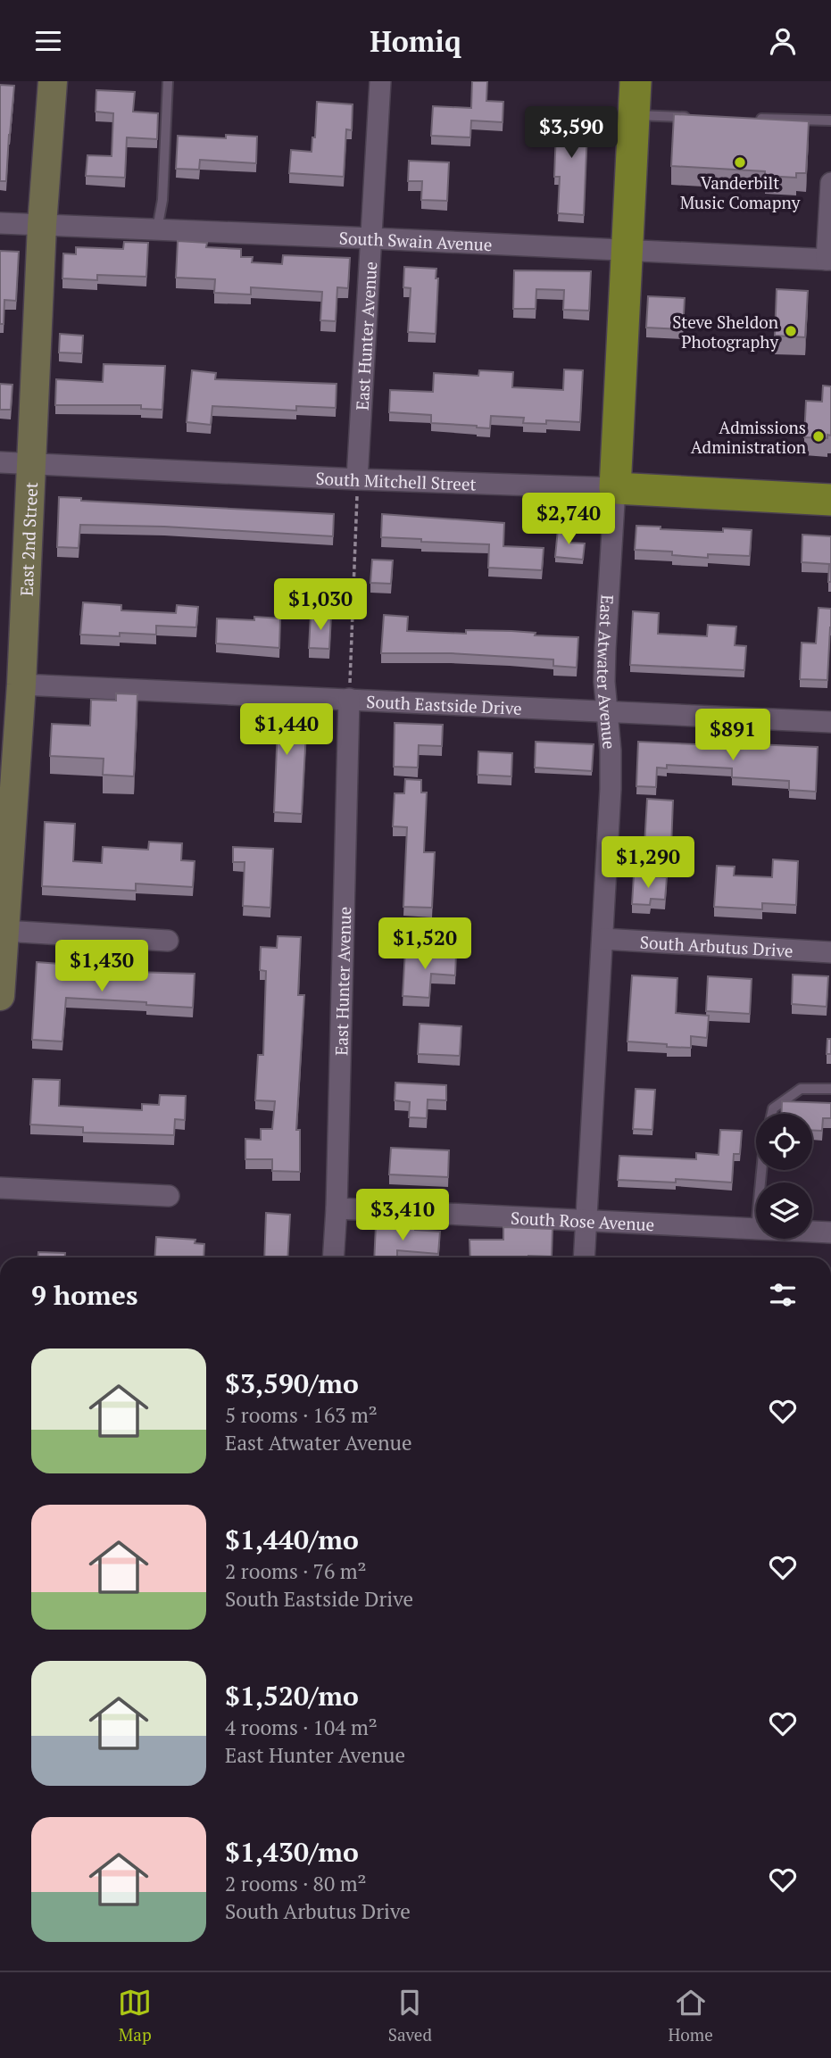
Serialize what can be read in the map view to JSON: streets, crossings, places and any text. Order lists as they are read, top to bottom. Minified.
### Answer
{"streets":{"main road":["South Mitchell Street","East Atwater Avenue"],"street":["South Swain Avenue","East Hunter Avenue","East 2nd Street","South Eastside Drive","South Arbutus Drive","South Rose Avenue"]},"crossings":[["South Swain Avenue","East Hunter Avenue"],["South Swain Avenue","East 2nd Street"],["South Swain Avenue","East Atwater Avenue"],["East Hunter Avenue","South Mitchell Street"],["East Hunter Avenue","South Eastside Drive"],["East Hunter Avenue","South Rose Avenue"],["South Mitchell Street","East 2nd Street"],["South Mitchell Street","East Atwater Avenue"],["East 2nd Street","South Eastside Drive"],["East Atwater Avenue","South Eastside Drive"],["East Atwater Avenue","South Arbutus Drive"],["East Atwater Avenue","South Rose Avenue"]],"places":["Vanderbilt Music Comapny","Steve Sheldon Photography","Admissions Administration"],"page":{"header":"Homiq","price":["$3,590","$2,740","$1,030","$1,440","$891","$1,290","$1,520","$1,430","$3,410"],"heading":"9 homes","list":[{"name":"$3,590/mo","note":"5 rooms · 163 m² · East Atwater Avenue"},{"name":"$1,440/mo","note":"2 rooms · 76 m² · South Eastside Drive"},{"name":"$1,520/mo","note":"4 rooms · 104 m² · East Hunter Avenue"},{"name":"$1,430/mo","note":"2 rooms · 80 m² · South Arbutus Drive"}],"tabs":["Map","Saved","Home"]}}
